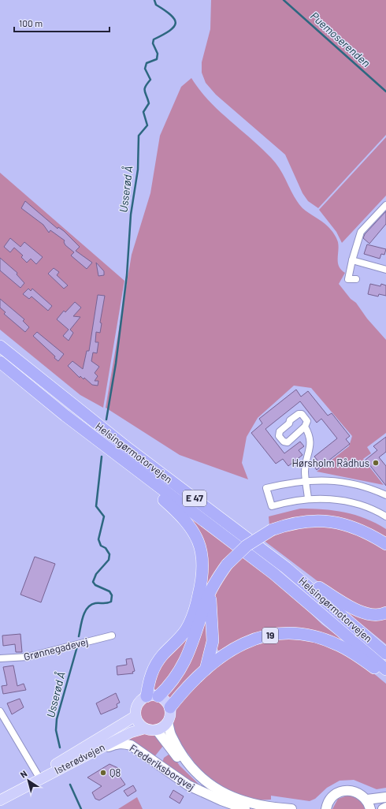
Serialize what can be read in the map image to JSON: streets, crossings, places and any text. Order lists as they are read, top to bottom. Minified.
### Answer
{"streets":{"highway":["Helsingørmotorvejen","E 47","19"],"main road":["Isterødvejen"],"street":["Grønnegadevej","Frederiksborgvej"]},"crossings":[["19","Isterødvejen"],["19","Frederiksborgvej"],["Isterødvejen","Frederiksborgvej"]],"water":["Puemoserenden","Usserød Å"],"places":["Hørsholm Rådhus","Q8"],"scale_bar":"100 m","north":"top left"}
